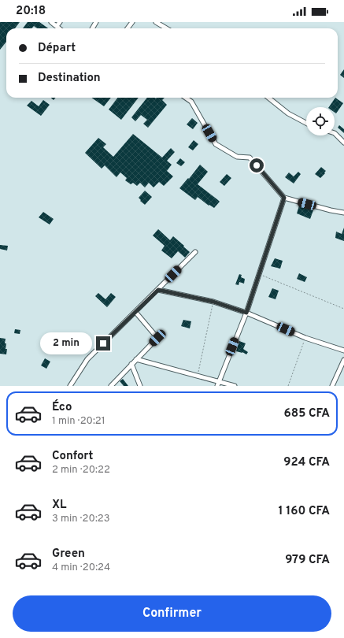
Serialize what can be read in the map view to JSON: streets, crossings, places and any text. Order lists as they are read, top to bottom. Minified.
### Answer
{"page":{"status":"20:18","banner":["Départ","Destination"],"bubble":"2 min","list":[{"name":"Éco","note":"1 min · 20:21","value":"685 CFA"},{"name":"Confort","note":"2 min · 20:22","value":"924 CFA"},{"name":"XL","note":"3 min · 20:23","value":"1 160 CFA"},{"name":"Green","note":"4 min · 20:24","value":"979 CFA"}],"buttons":"Confirmer"}}
